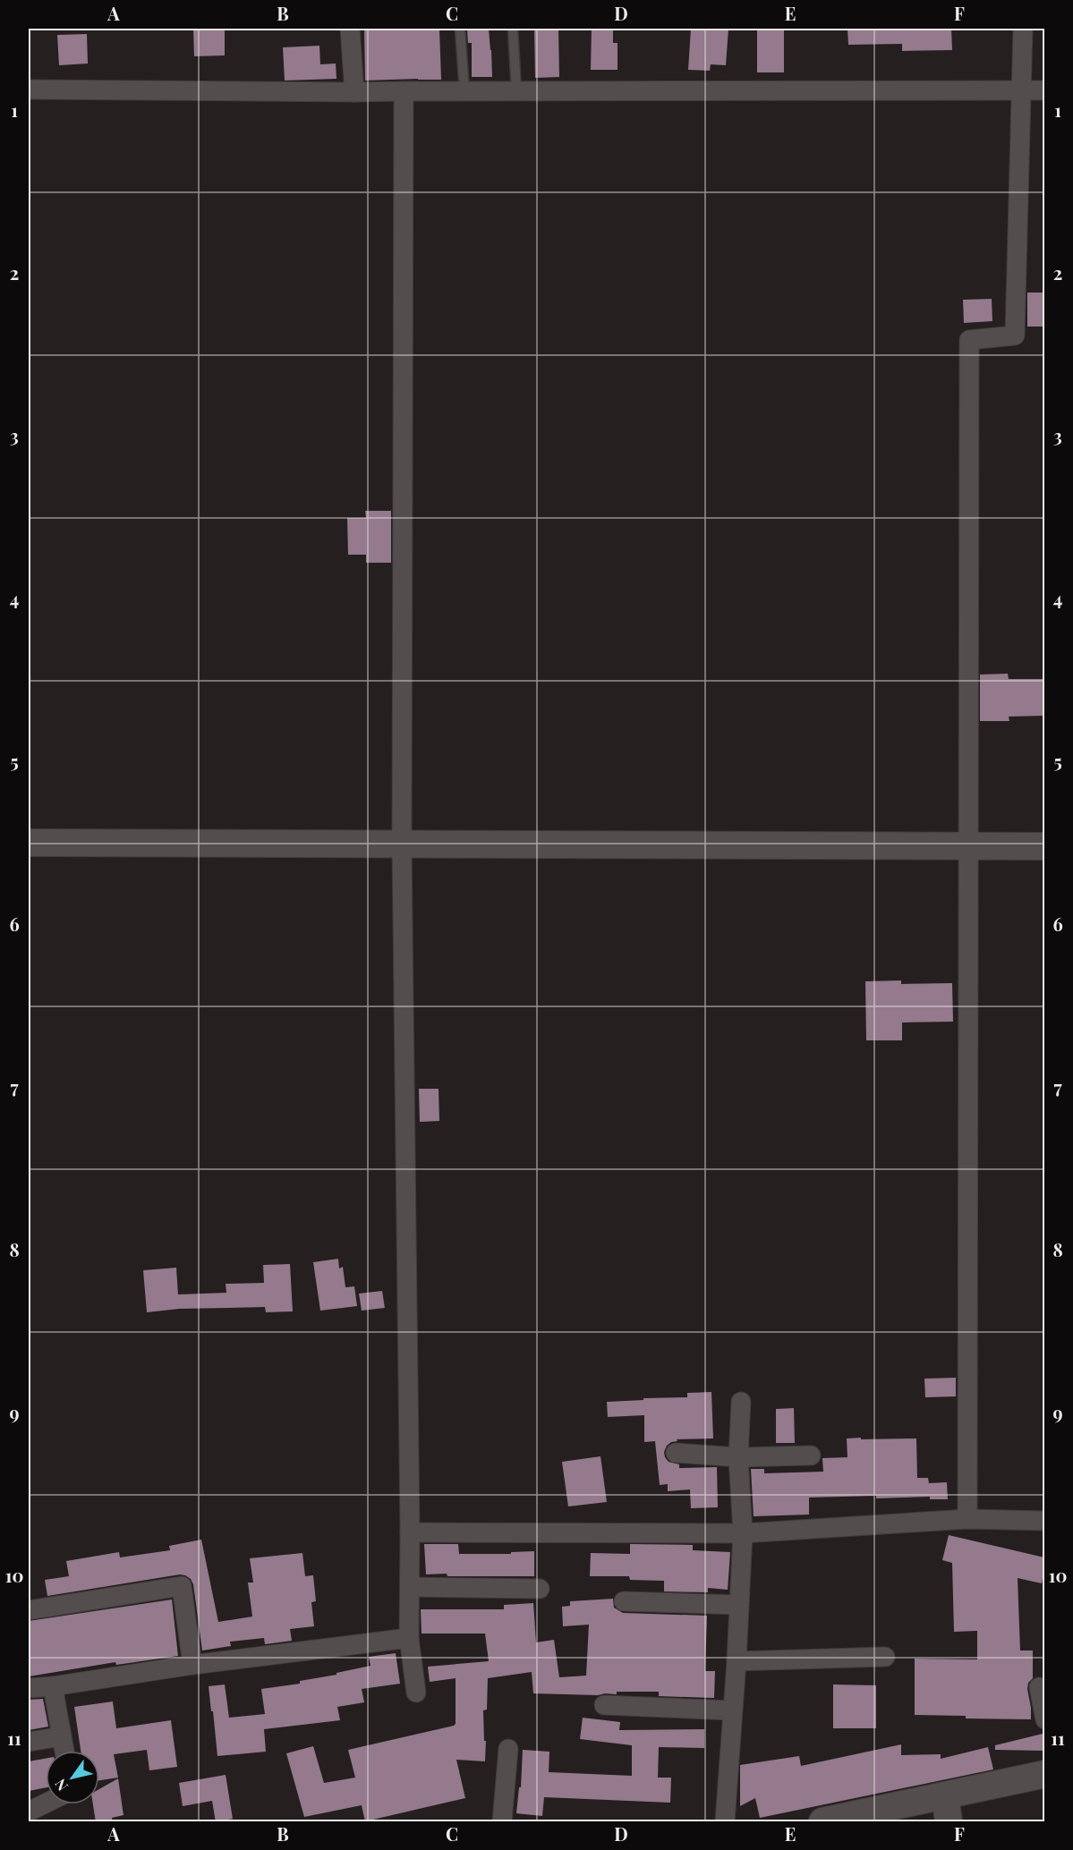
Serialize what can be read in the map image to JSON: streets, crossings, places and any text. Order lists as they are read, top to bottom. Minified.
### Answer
{"north":"bottom left","grid":{"columns":["A","B","C","D","E","F"],"rows":["1","2","3","4","5","6","7","8","9","10","11"]}}
